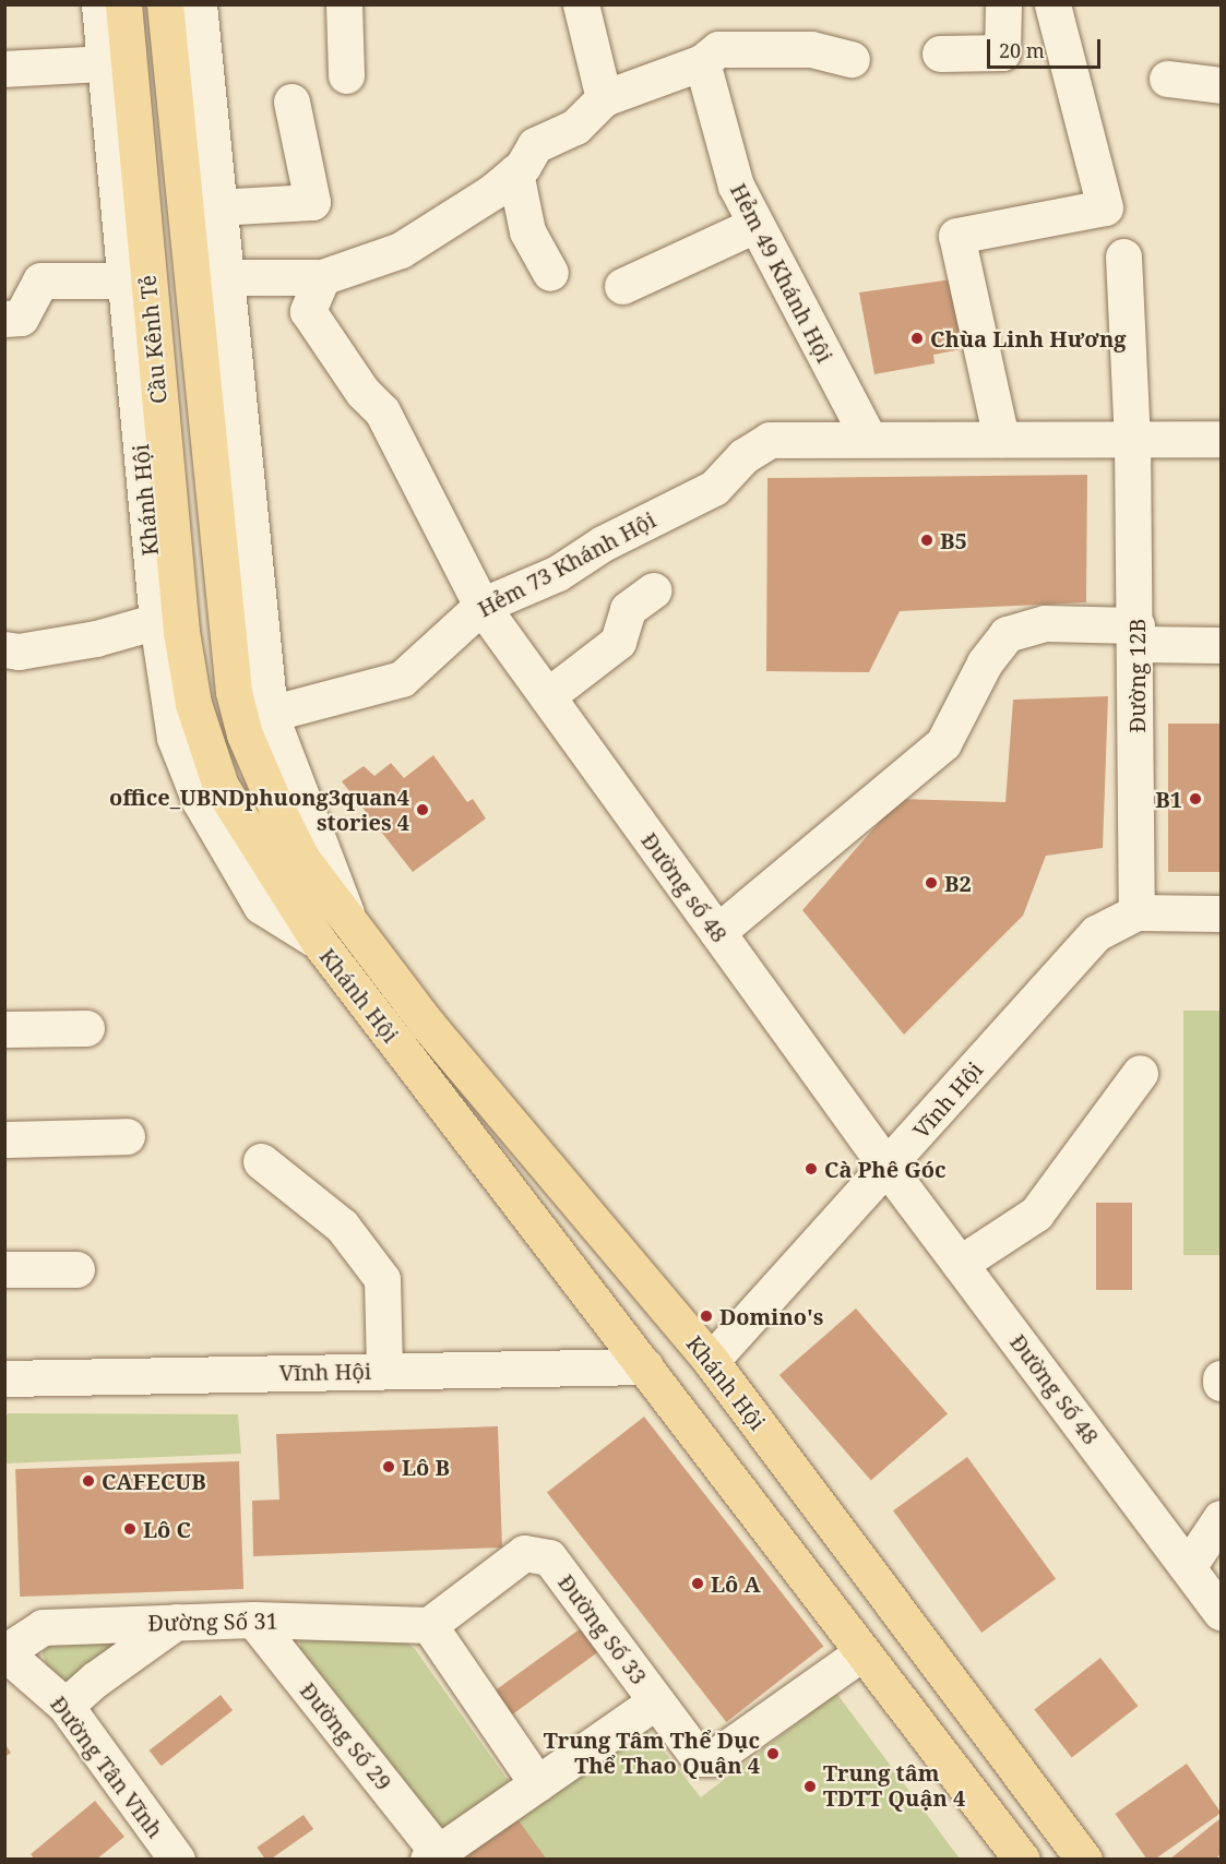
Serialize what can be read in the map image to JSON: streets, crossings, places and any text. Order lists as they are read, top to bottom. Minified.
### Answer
{"streets":{"main road":["Cầu Kênh Tẻ","Khánh Hội"],"street":["Hẻm 49 Khánh Hội","Hẻm 73 Khánh Hội","Đường 12B","Đường số 48","Vĩnh Hội","Đường Số 48","Đường Số 31","Đường Số 33","Đường Số 29","Đường Tân Vĩnh"]},"crossings":[["Hẻm 49 Khánh Hội","Hẻm 73 Khánh Hội"],["Cầu Kênh Tẻ","Khánh Hội"],["Khánh Hội","Hẻm 73 Khánh Hội"],["Khánh Hội","Vĩnh Hội"],["Khánh Hội","Đường Số 33"],["Hẻm 73 Khánh Hội","Đường 12B"],["Hẻm 73 Khánh Hội","Đường số 48"],["Đường 12B","Vĩnh Hội"],["Đường số 48","Vĩnh Hội"],["Đường số 48","Đường Số 48"],["Vĩnh Hội","Đường Số 48"],["Đường Số 31","Đường Số 33"],["Đường Số 31","Đường Số 29"],["Đường Số 31","Đường Tân Vĩnh"]],"places":["Chùa Linh Hương","B5","B1","office_UBNDphuong3quan4 stories 4","B2","Cà Phê Góc","Domino's","Lô B","CAFECUB","Lô C","Lô A","Trung Tâm Thể Dục Thể Thao Quận 4","Trung tâm TDTT Quận 4"],"scale_bar":"20 m"}
